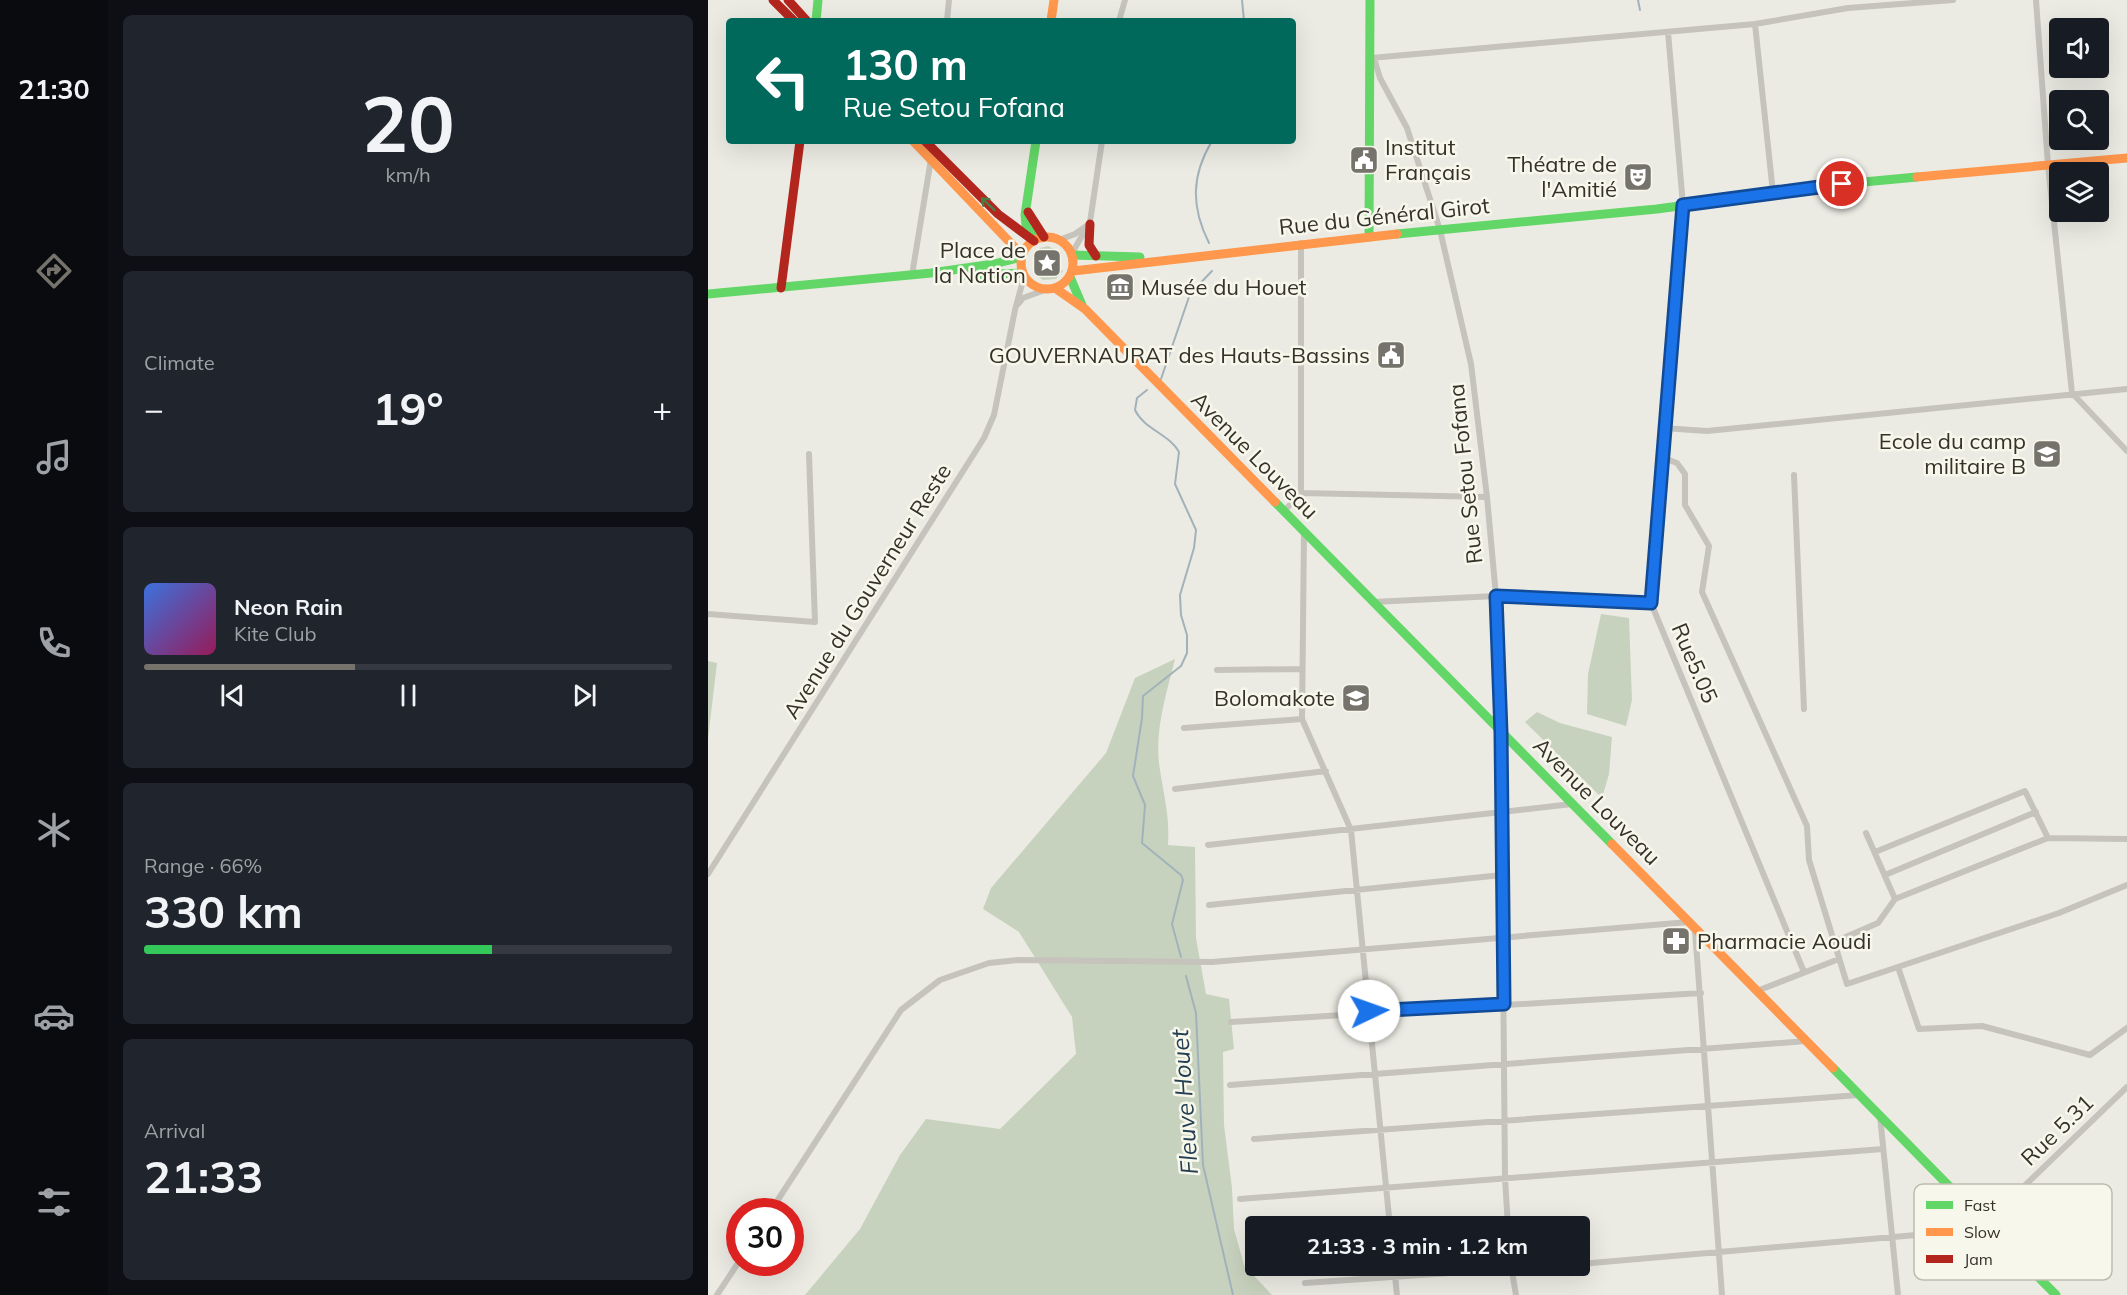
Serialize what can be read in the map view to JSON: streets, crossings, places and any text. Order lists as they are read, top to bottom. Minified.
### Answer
{"streets":{"main road":["Rue du Général Girot","Avenue Louveau"],"street":["Rue Setou Fofana","Avenue du Gouverneur Reste","Rue5.05","Rue 5.31"]},"crossings":[["Rue du Général Girot","Rue Setou Fofana"],["Rue du Général Girot","Rue5.05"],["Avenue Louveau","Rue Setou Fofana"],["Avenue Louveau","Avenue du Gouverneur Reste"]],"water":["Fleuve Houet"],"places":{"public building":["Institut Français","GOUVERNAURAT des Hauts-Bassins"],"theatre":["Théatre de l'Amitié"],"place":["Place de la Nation"],"museum":["Musée du Houet"],"school or university":["Ecole du camp militaire B","Bolomakote"],"pharmacy":["Pharmacie Aoudi"]},"legend":["Fast","Slow","Jam"],"page":{"tabs":"21:30","tile":[["20","km/h"],"Climate",["Range · 66%","330 km"],["Arrival","21:33"]],"turn":["130 m","Rue Setou Fofana"],"heat":["−","19°","+"],"song":["Neon Rain","Kite Club"],"limit":"30","trip":"21:33 · 3 min · 1.2 km"}}
